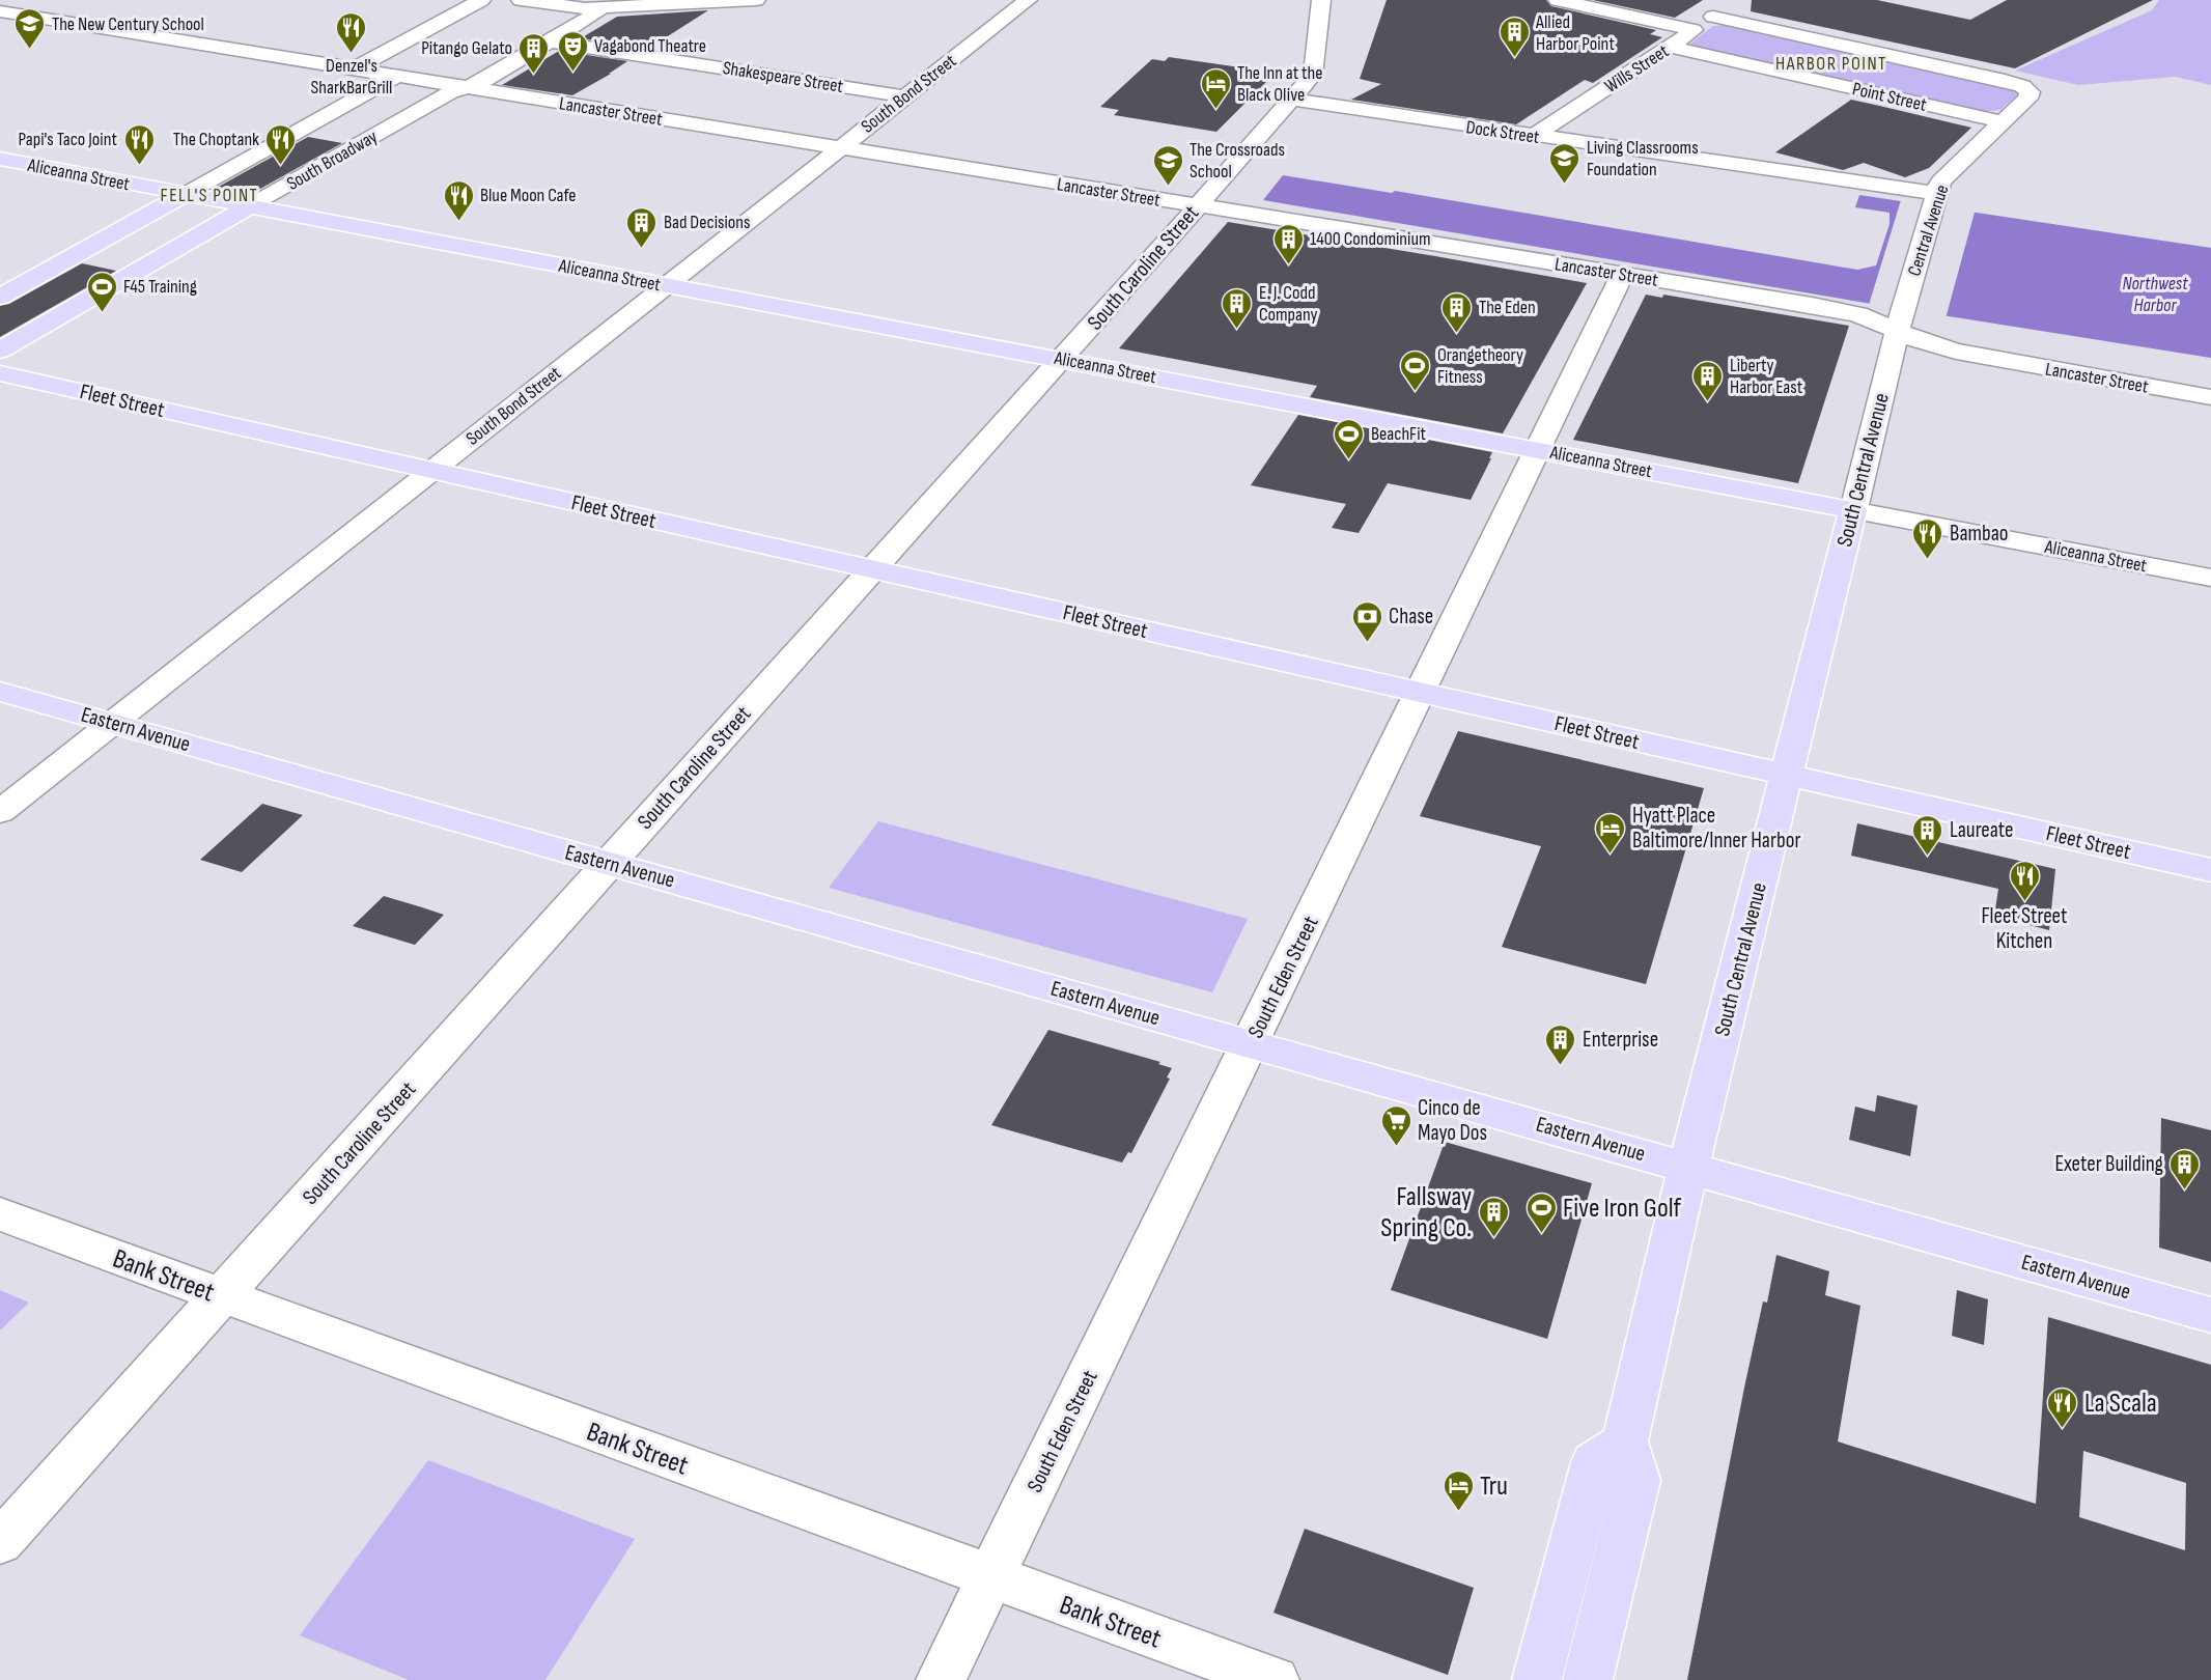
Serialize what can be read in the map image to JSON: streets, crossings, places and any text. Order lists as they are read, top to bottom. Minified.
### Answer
{"streets":{"main road":["South Broadway","Aliceanna Street","Fleet Street","South Central Avenue","Eastern Avenue"],"street":["Wills Street","Shakespeare Street","South Bond Street","Point Street","Lancaster Street","Dock Street","Central Avenue","South Caroline Street","South Eden Street","Bank Street"]},"crossings":[["Wills Street","Point Street"],["Wills Street","Dock Street"],["Shakespeare Street","South Bond Street"],["Shakespeare Street","South Broadway"],["South Bond Street","Lancaster Street"],["South Bond Street","Aliceanna Street"],["South Bond Street","Fleet Street"],["South Bond Street","Eastern Avenue"],["Point Street","Central Avenue"],["Lancaster Street","South Broadway"],["Lancaster Street","Central Avenue"],["Lancaster Street","South Caroline Street"],["Lancaster Street","South Central Avenue"],["Lancaster Street","South Eden Street"],["Dock Street","Central Avenue"],["Dock Street","South Caroline Street"],["South Broadway","Aliceanna Street"],["Aliceanna Street","South Caroline Street"],["Aliceanna Street","South Central Avenue"],["Aliceanna Street","South Eden Street"],["Central Avenue","South Central Avenue"],["South Caroline Street","Fleet Street"],["South Caroline Street","Eastern Avenue"],["South Caroline Street","Bank Street"],["Fleet Street","South Central Avenue"],["Fleet Street","South Eden Street"],["South Central Avenue","Eastern Avenue"],["Eastern Avenue","South Eden Street"],["South Eden Street","Bank Street"]],"districts":["HARBOR POINT","FELL'S POINT"],"water":["Northwest Harbor"],"places":{"school or university":["The New Century School","Living Classrooms Foundation","The Crossroads School"],"restaurant":["Denzel's SharkBarGrill","Papi's Taco Joint","The Choptank","Blue Moon Cafe","Bambao","Fleet Street Kitchen","La Scala"],"building":["Allied Harbor Point","Pitango Gelato","Bad Decisions","1400 Condominium","E. J. Codd Company","The Eden","Liberty Harbor East","Laureate","Enterprise","Exeter Building","Fallsway Spring Co."],"theatre":["Vagabond Theatre"],"hotel":["The Inn at the Black Olive","Hyatt Place Baltimore/Inner Harbor","Tru"],"sports":["F45 Training","Orangetheory Fitness","BeachFit","Five Iron Golf"],"bank":["Chase"],"supermarket":["Cinco de Mayo Dos"]}}
